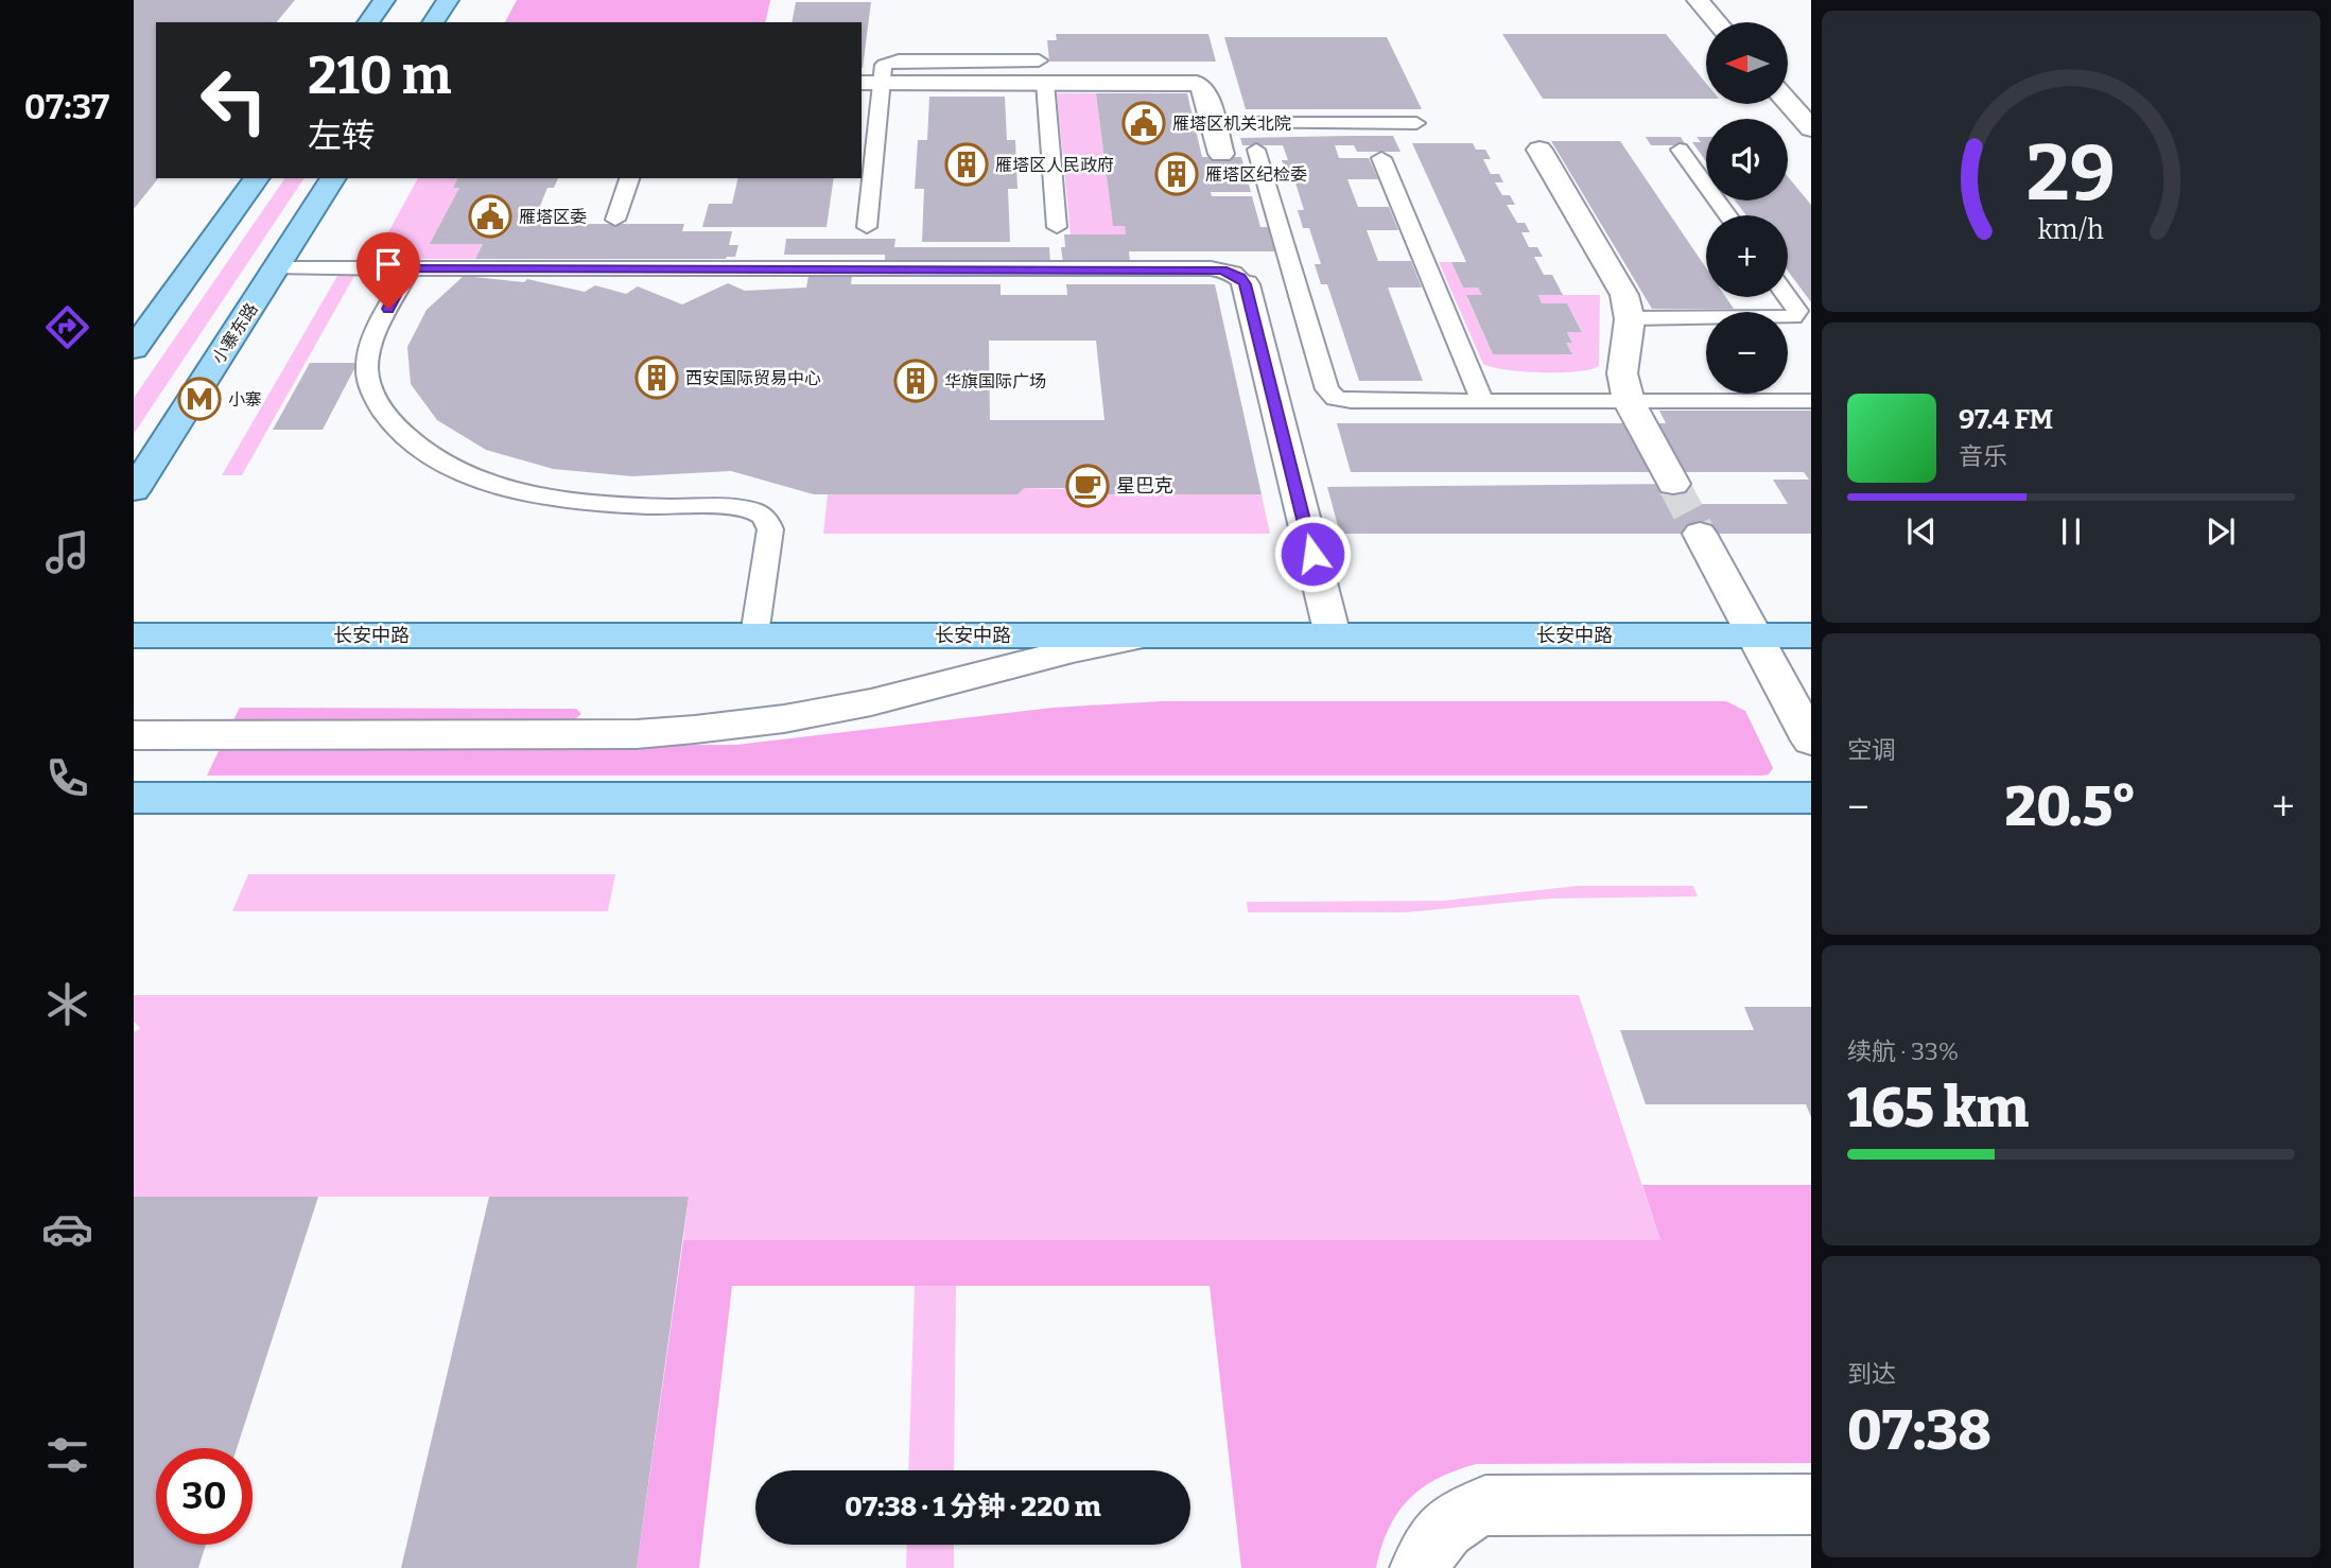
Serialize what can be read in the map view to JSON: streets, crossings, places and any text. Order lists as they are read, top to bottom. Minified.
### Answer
{"streets":{"main road":["小寨东路","长安中路"]},"places":{"public building":["雁塔区机关北院","雁塔区委"],"building":["雁塔区人民政府","雁塔区纪检委","西安国际贸易中心","华旗国际广场"],"metro station":["小寨"],"cafe":["星巴克"]},"north":"left","page":{"tabs":"07:37","map_buttons":["+","−"],"turn":["210 m","左转"],"song":["97.4 FM","音乐"],"tile":["空调",["续航 · 33%","165 km"],["到达","07:38"]],"heat":["−","20.5°","+"],"limit":"30","trip":"07:38 · 1 分钟 · 220 m","gauge":["29","km/h"]}}
